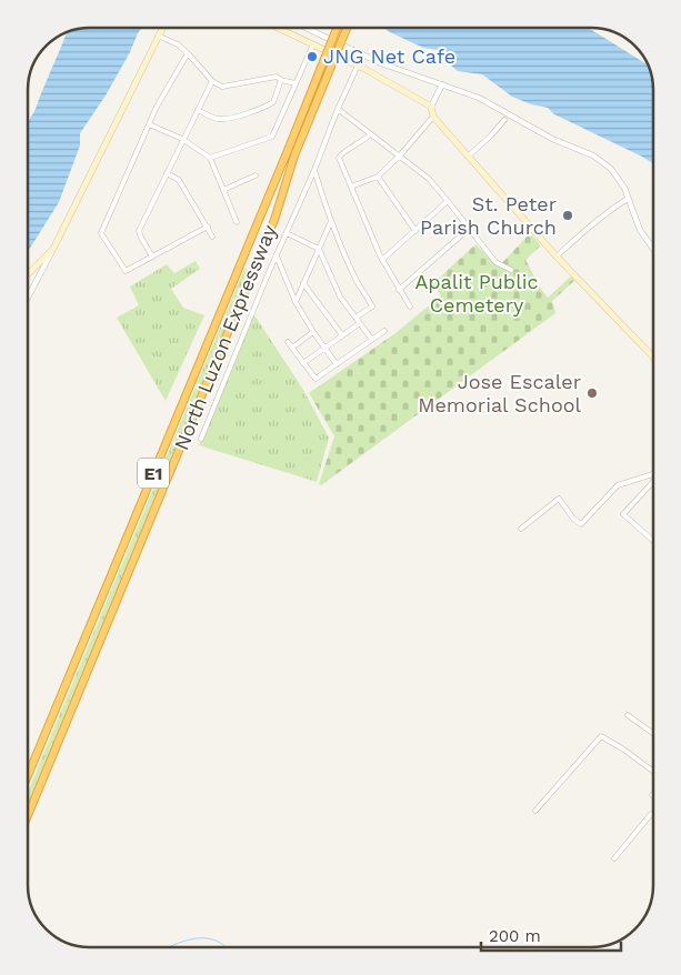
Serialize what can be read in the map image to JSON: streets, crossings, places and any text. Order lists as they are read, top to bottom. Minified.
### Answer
{"streets":{"highway":["North Luzon Expressway","E1"]},"parks":["Apalit Public Cemetery"],"places":["JNG Net Cafe","St. Peter Parish Church","Jose Escaler Memorial School"],"scale_bar":"200 m"}
